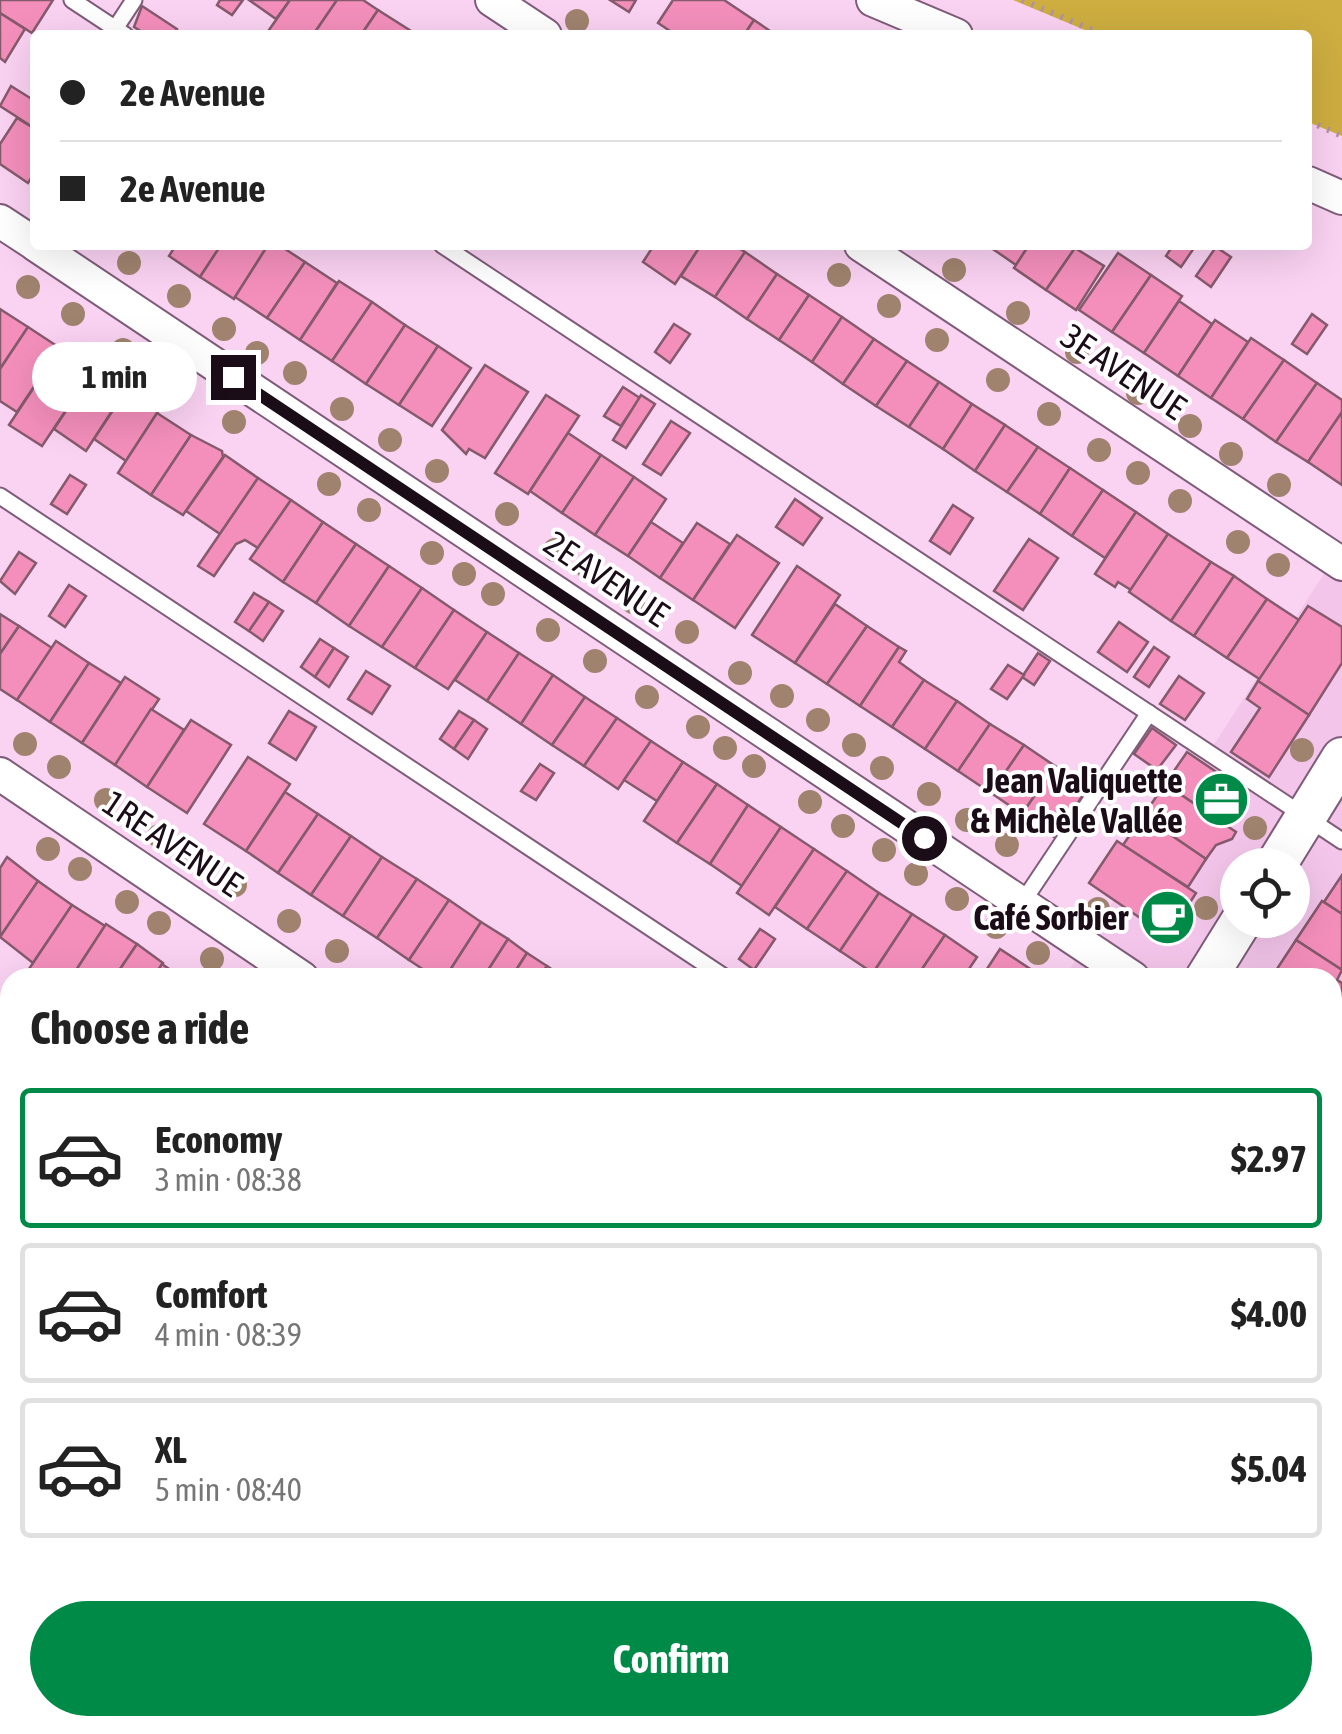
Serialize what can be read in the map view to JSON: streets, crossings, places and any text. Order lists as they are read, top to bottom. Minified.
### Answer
{"streets":{"street":["3E AVENUE","2E AVENUE","1RE AVENUE"]},"places":{"office":["Jean Valiquette & Michèle Vallée"],"cafe":["Café Sorbier"]},"page":{"banner":["2e Avenue","2e Avenue"],"bubble":"1 min","heading":"Choose a ride","list":[{"name":"Economy","note":"3 min · 08:38","value":"$2.97"},{"name":"Comfort","note":"4 min · 08:39","value":"$4.00"},{"name":"XL","note":"5 min · 08:40","value":"$5.04"}],"buttons":"Confirm"}}
